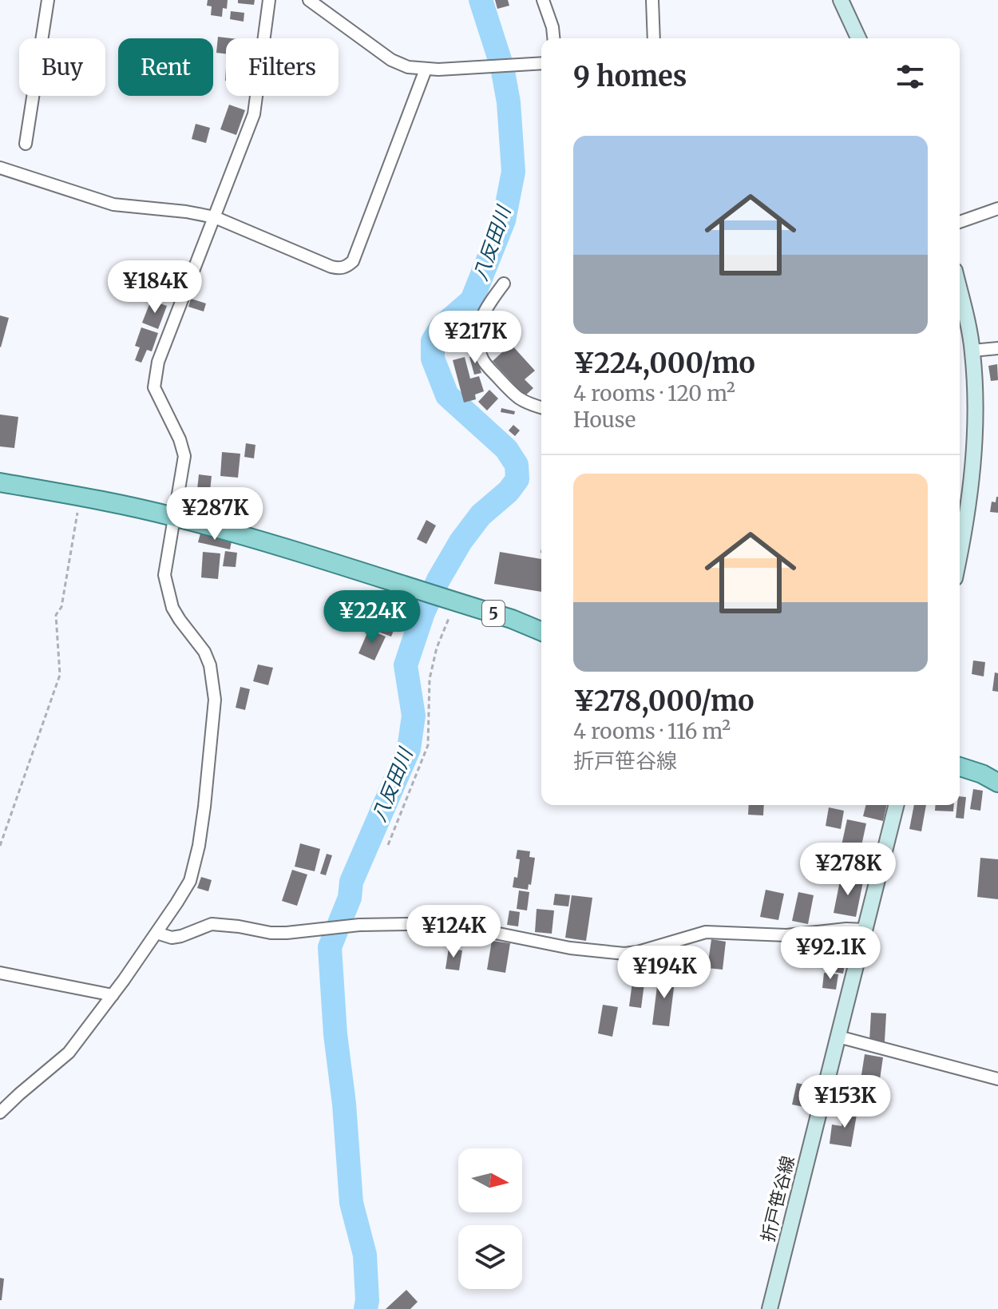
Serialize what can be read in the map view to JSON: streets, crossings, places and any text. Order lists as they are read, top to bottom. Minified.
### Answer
{"streets":{"main road":["5","折戸笹谷線"]},"water":["八反田川"],"north":"right","page":{"chip":["Buy","Rent","Filters"],"heading":"9 homes","list":[{"name":"¥224,000/mo","note":"4 rooms · 120 m² · House"},{"name":"¥278,000/mo","note":"4 rooms · 116 m² · 折戸笹谷線"}],"price":["¥184K","¥217K","¥287K","¥224K","¥278K","¥124K","¥92.1K","¥194K","¥153K"]}}
